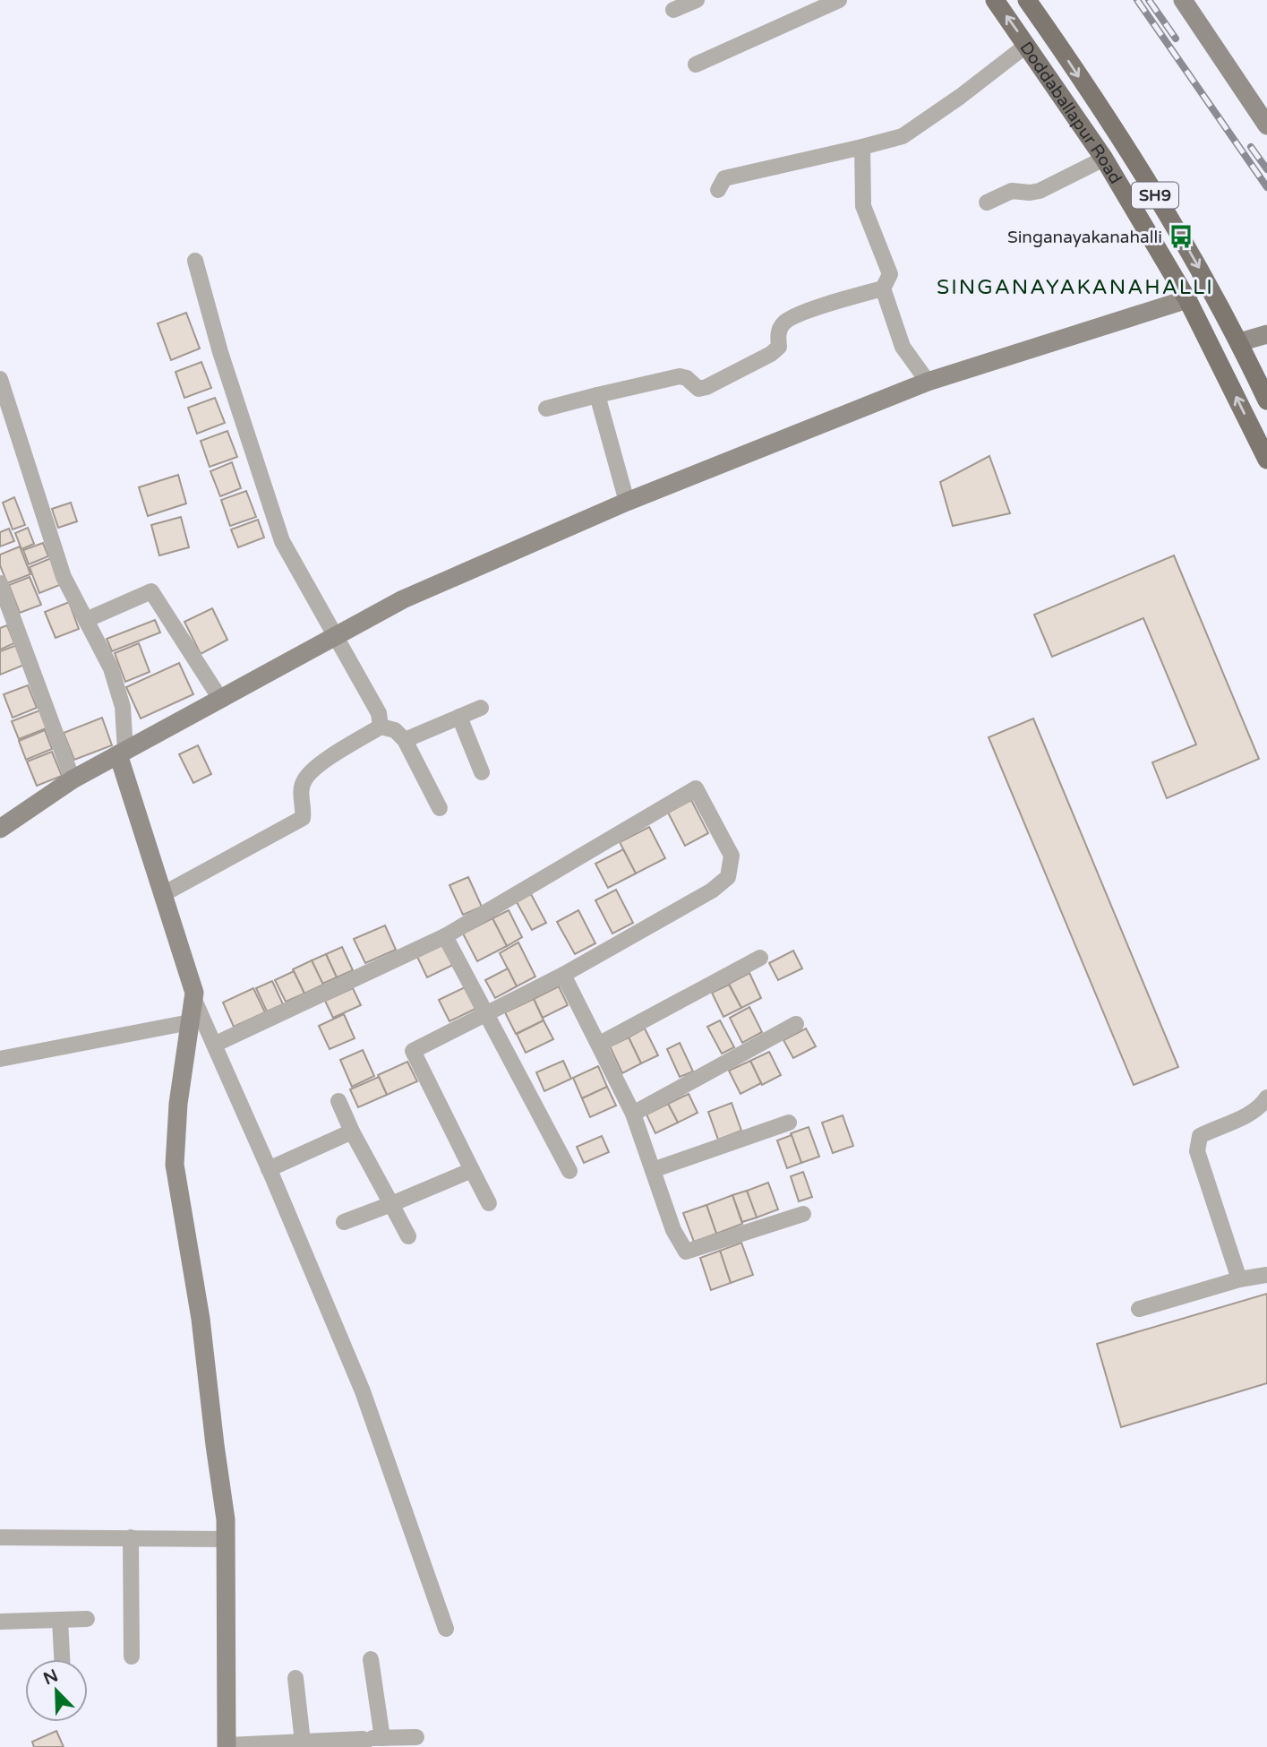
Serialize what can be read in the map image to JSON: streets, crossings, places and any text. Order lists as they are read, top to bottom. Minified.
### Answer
{"streets":{"main road":["Doddaballapur Road","SH9"]},"districts":["SINGANAYAKANAHALLI"],"places":{"bus stop":["Singanayakanahalli"]},"north":"top left"}
